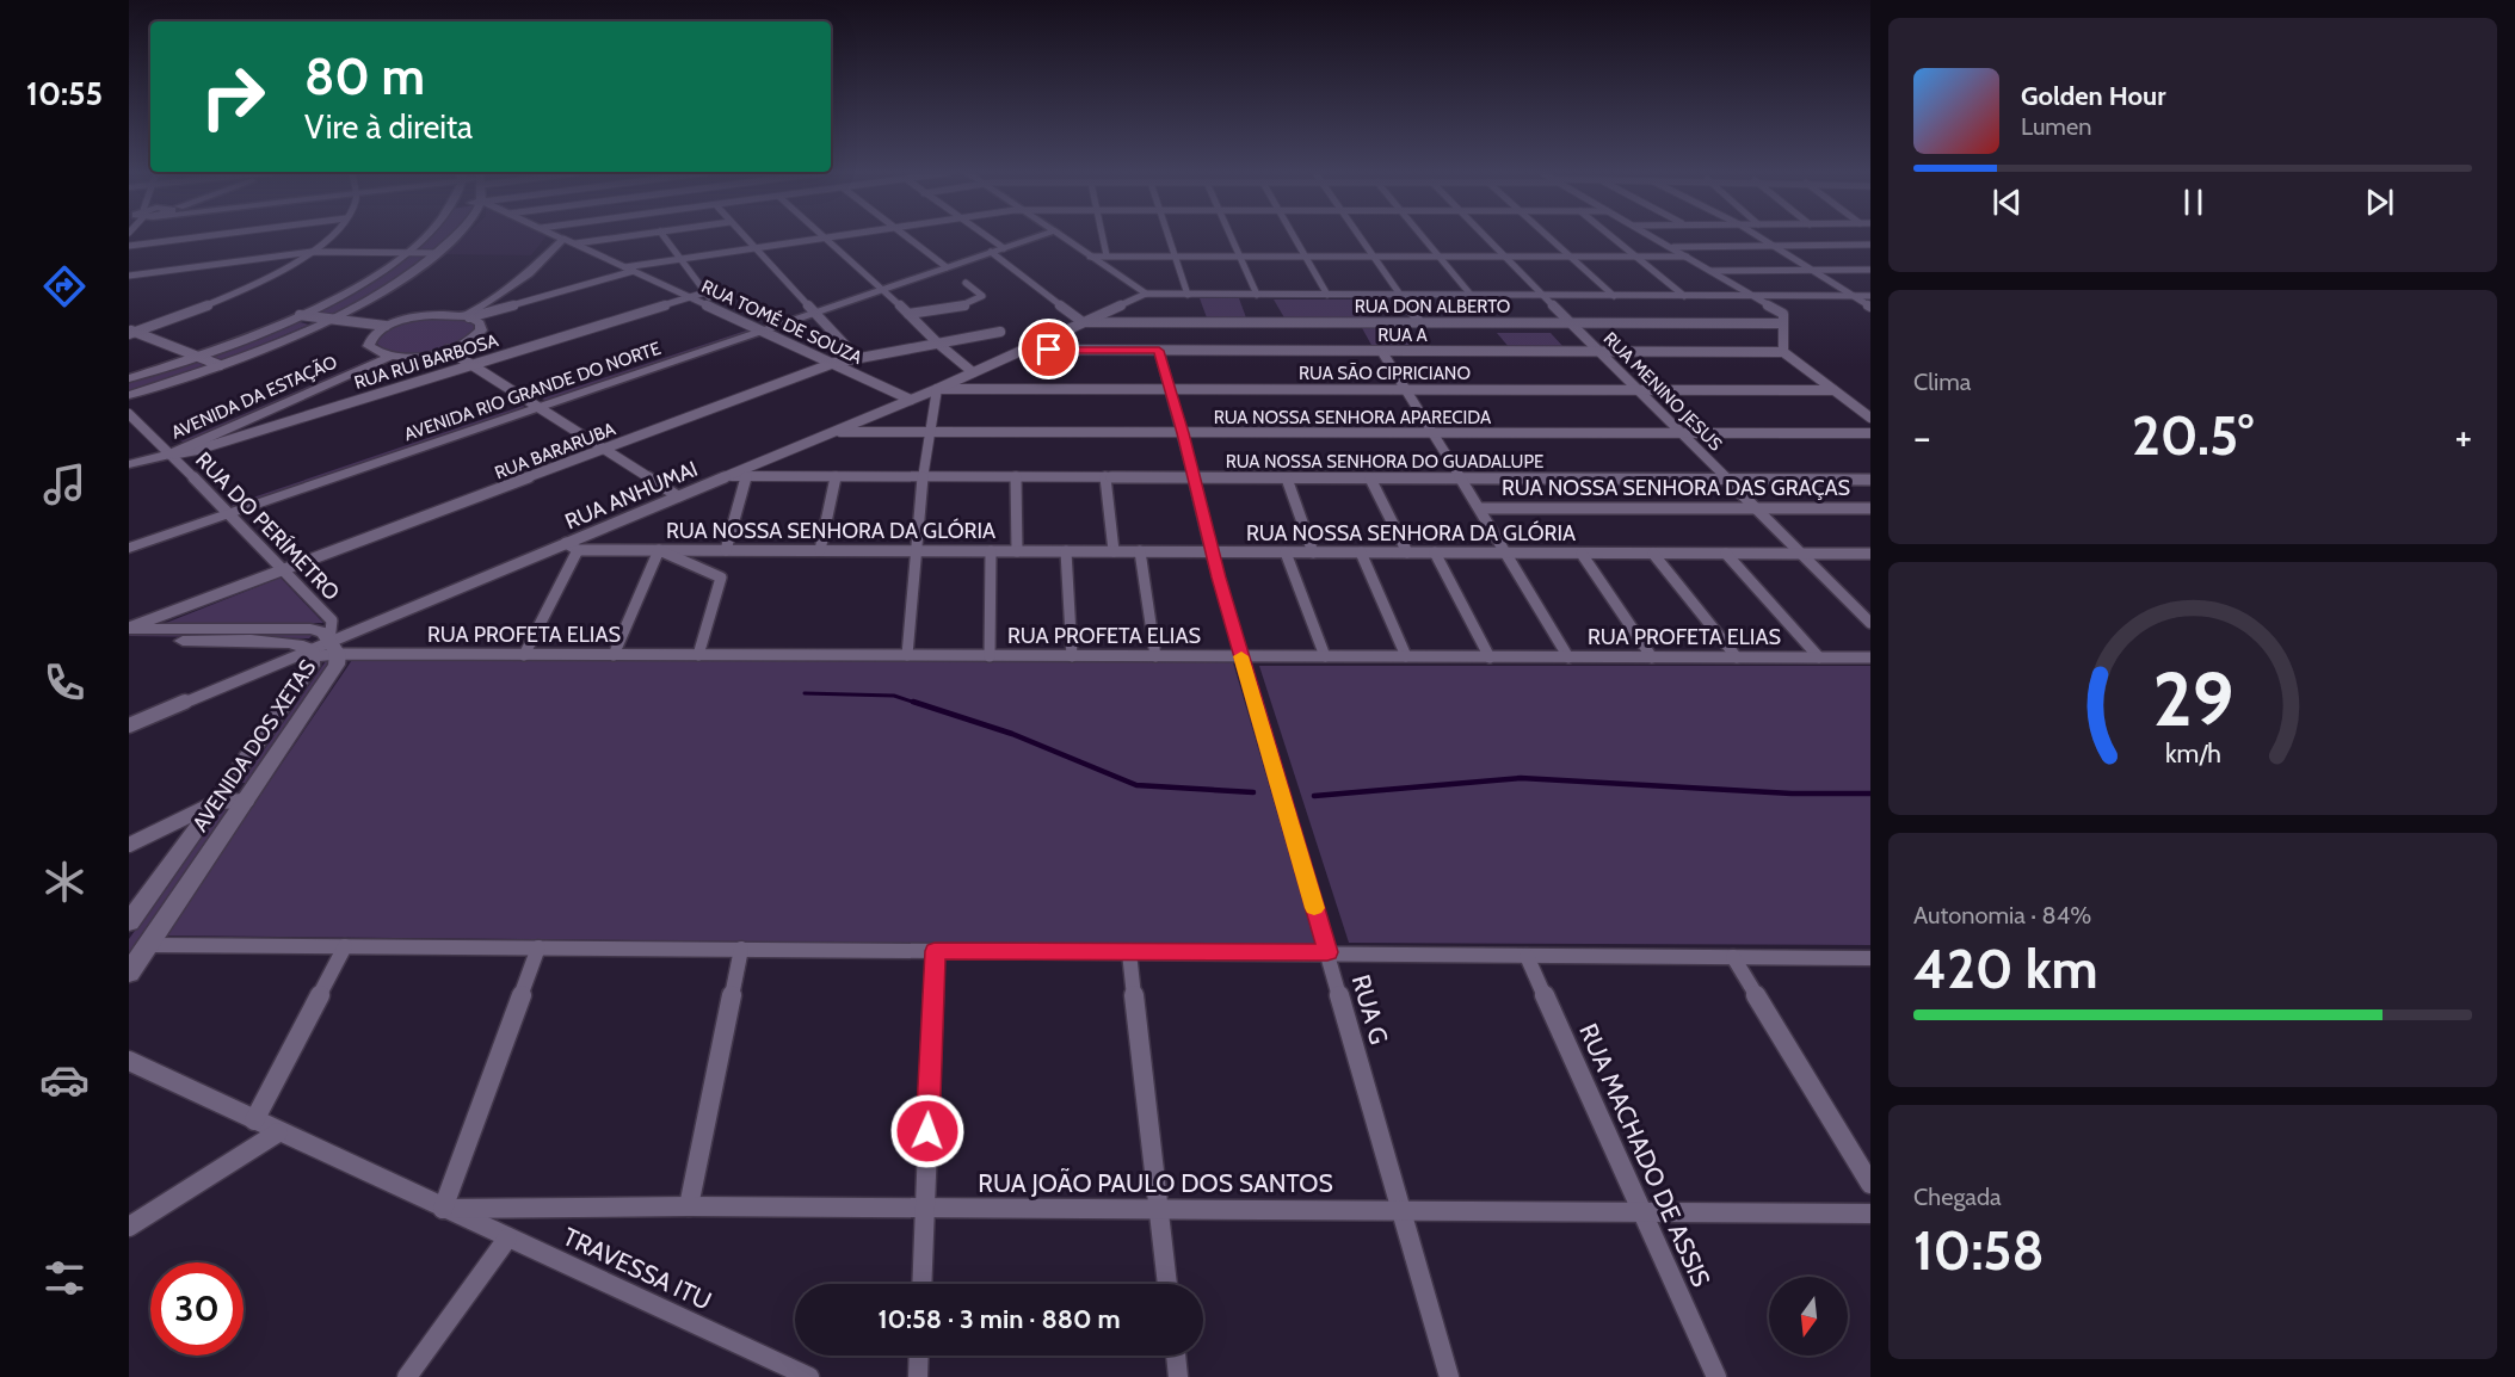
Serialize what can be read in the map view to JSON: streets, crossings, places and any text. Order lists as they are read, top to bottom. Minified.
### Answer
{"streets":{"street":["RUA DON ALBERTO","RUA TOMÉ DE SOUZA","RUA A","RUA RUI BARBOSA","RUA SÃO CIPRICIANO","AVENIDA RIO GRANDE DO NORTE","RUA MENINO JESUS","AVENIDA DA ESTAÇÃO","RUA NOSSA SENHORA APARECIDA","RUA BARARUBA","RUA NOSSA SENHORA DO GUADALUPE","RUA NOSSA SENHORA DAS GRAÇAS","RUA ANHUMAI","RUA DO PERÍMETRO","RUA NOSSA SENHORA DA GLÓRIA","RUA PROFETA ELIAS","AVENIDA DOS XETAS","RUA G","RUA MACHADO DE ASSIS","RUA JOÃO PAULO DOS SANTOS","TRAVESSA ITU"]},"crossings":[["RUA DON ALBERTO","RUA MENINO JESUS"],["RUA DON ALBERTO","RUA ANHUMAI"],["RUA TOMÉ DE SOUZA","RUA RUI BARBOSA"],["RUA TOMÉ DE SOUZA","AVENIDA RIO GRANDE DO NORTE"],["RUA TOMÉ DE SOUZA","RUA BARARUBA"],["RUA TOMÉ DE SOUZA","RUA ANHUMAI"],["RUA A","RUA MENINO JESUS"],["RUA A","RUA ANHUMAI"],["RUA A","RUA G"],["RUA RUI BARBOSA","AVENIDA DA ESTAÇÃO"],["RUA RUI BARBOSA","RUA DO PERÍMETRO"],["RUA SÃO CIPRICIANO","RUA MENINO JESUS"],["RUA SÃO CIPRICIANO","RUA ANHUMAI"],["RUA SÃO CIPRICIANO","RUA G"],["AVENIDA RIO GRANDE DO NORTE","RUA DO PERÍMETRO"],["RUA MENINO JESUS","RUA NOSSA SENHORA APARECIDA"],["RUA MENINO JESUS","RUA NOSSA SENHORA DO GUADALUPE"],["RUA MENINO JESUS","RUA NOSSA SENHORA DAS GRAÇAS"],["RUA MENINO JESUS","RUA NOSSA SENHORA DA GLÓRIA"],["AVENIDA DA ESTAÇÃO","RUA DO PERÍMETRO"],["RUA NOSSA SENHORA APARECIDA","RUA ANHUMAI"],["RUA NOSSA SENHORA APARECIDA","RUA G"],["RUA BARARUBA","RUA DO PERÍMETRO"],["RUA BARARUBA","AVENIDA DOS XETAS"],["RUA NOSSA SENHORA DO GUADALUPE","RUA ANHUMAI"],["RUA NOSSA SENHORA DO GUADALUPE","RUA G"],["RUA ANHUMAI","RUA DO PERÍMETRO"],["RUA ANHUMAI","RUA PROFETA ELIAS"],["RUA ANHUMAI","AVENIDA DOS XETAS"],["RUA DO PERÍMETRO","RUA PROFETA ELIAS"],["RUA DO PERÍMETRO","AVENIDA DOS XETAS"],["RUA NOSSA SENHORA DA GLÓRIA","RUA G"],["RUA PROFETA ELIAS","AVENIDA DOS XETAS"],["RUA PROFETA ELIAS","RUA G"],["RUA G","RUA JOÃO PAULO DOS SANTOS"],["RUA MACHADO DE ASSIS","RUA JOÃO PAULO DOS SANTOS"],["RUA JOÃO PAULO DOS SANTOS","TRAVESSA ITU"]],"north":"bottom","page":{"tabs":"10:55","turn":["80 m","Vire à direita"],"song":["Golden Hour","Lumen"],"tile":["Clima",["Autonomia · 84%","420 km"],["Chegada","10:58"]],"heat":["−","20.5°","+"],"limit":"30","trip":"10:58 · 3 min · 880 m","gauge":["29","km/h"]}}
